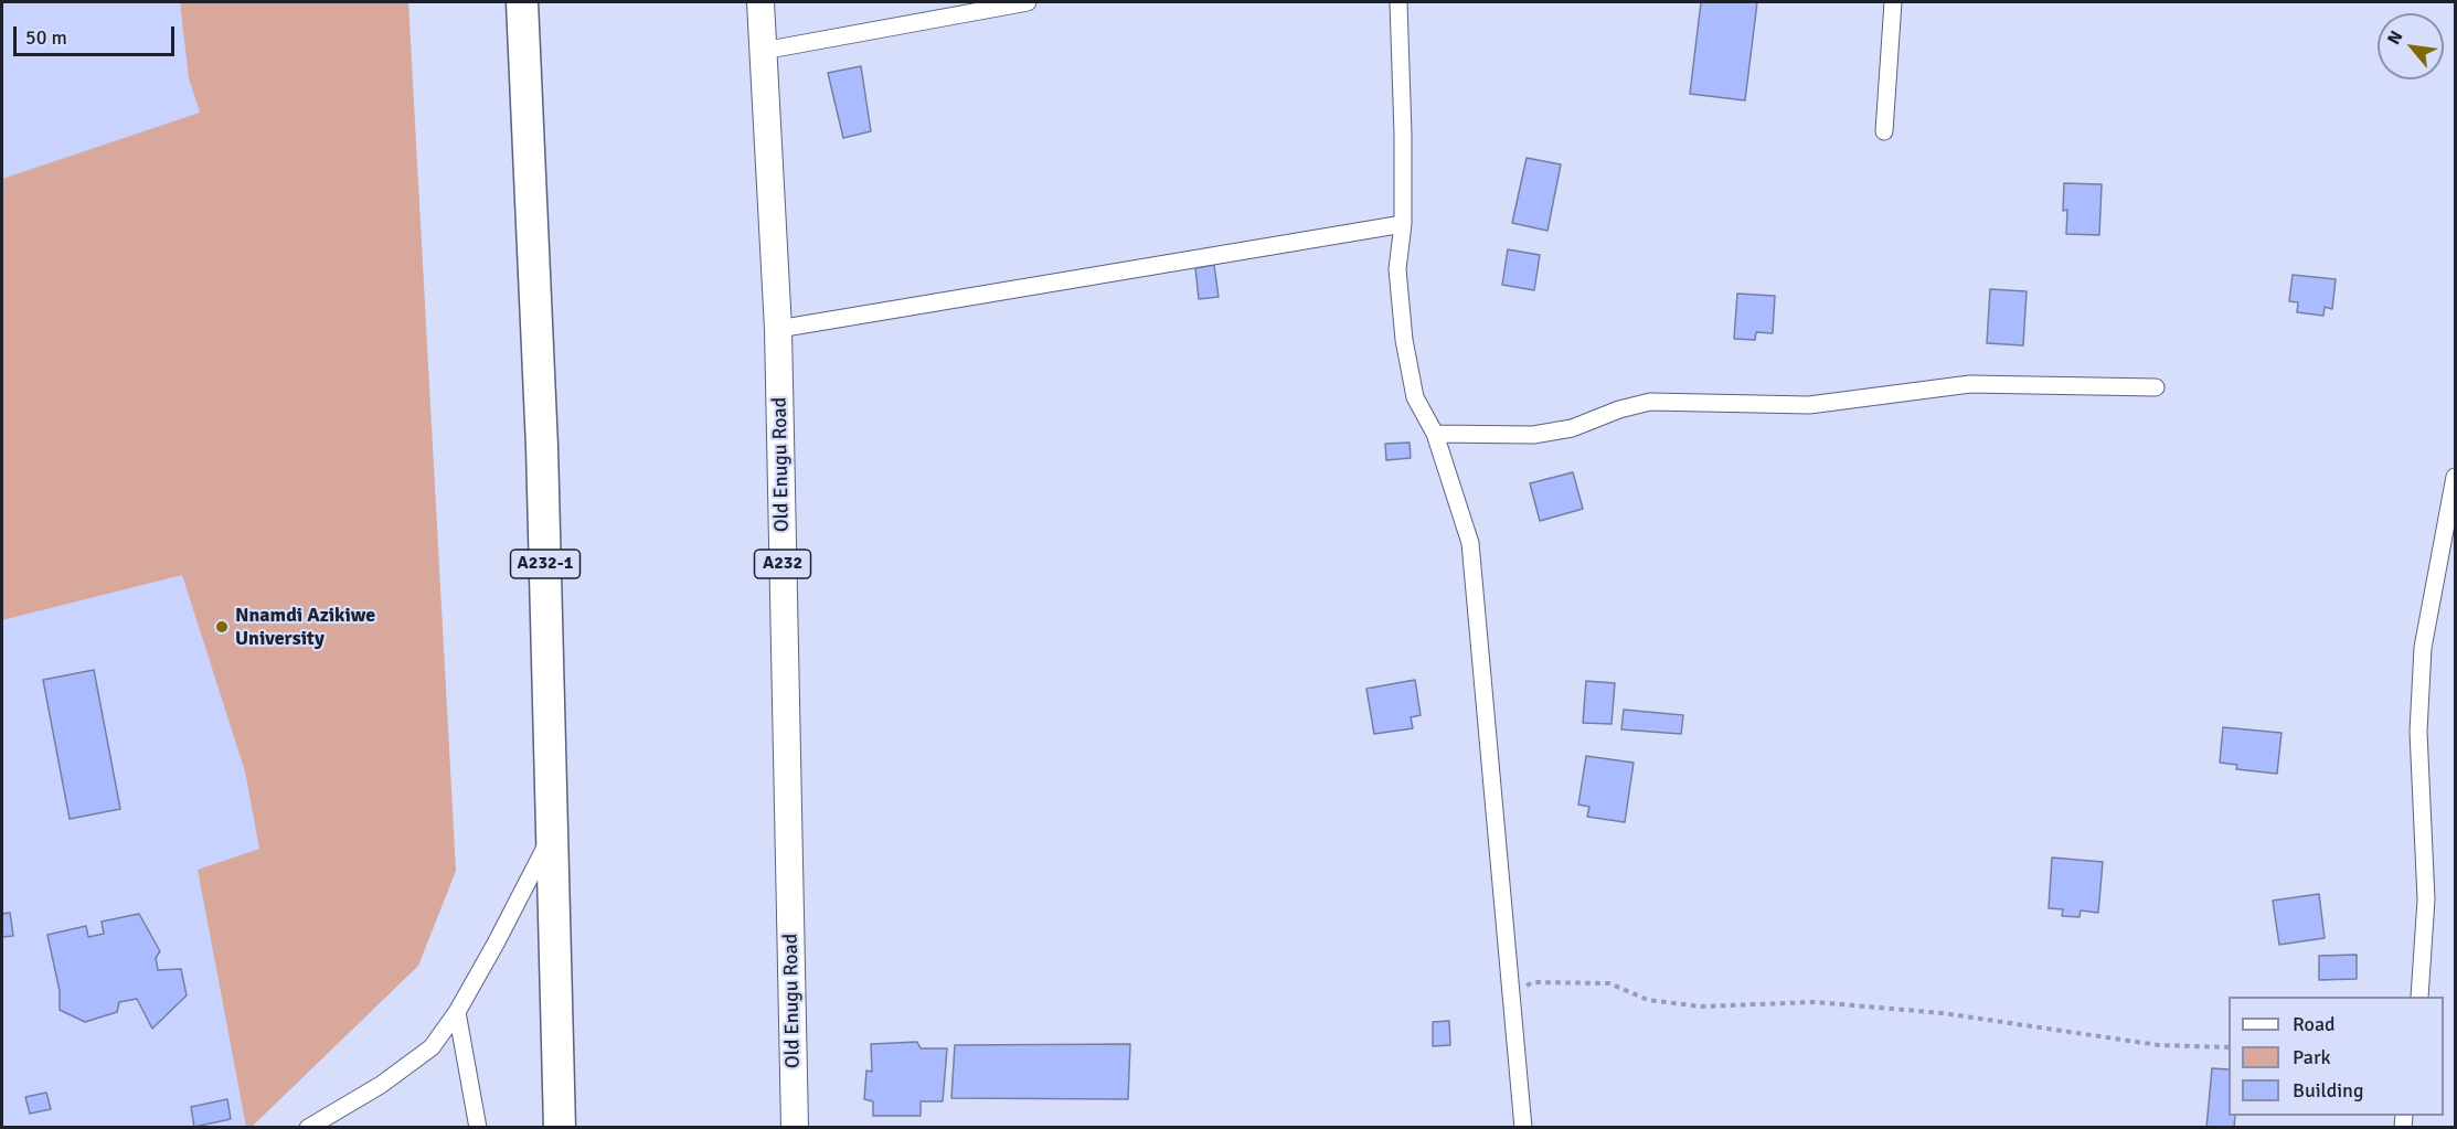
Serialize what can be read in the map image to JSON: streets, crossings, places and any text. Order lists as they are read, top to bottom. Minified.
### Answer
{"streets":{"highway":["A232-1"],"main road":["Old Enugu Road","A232"]},"places":["Nnamdi Azikiwe University"],"legend":["Road","Park","Building"],"scale_bar":"50 m","north":"top left"}
